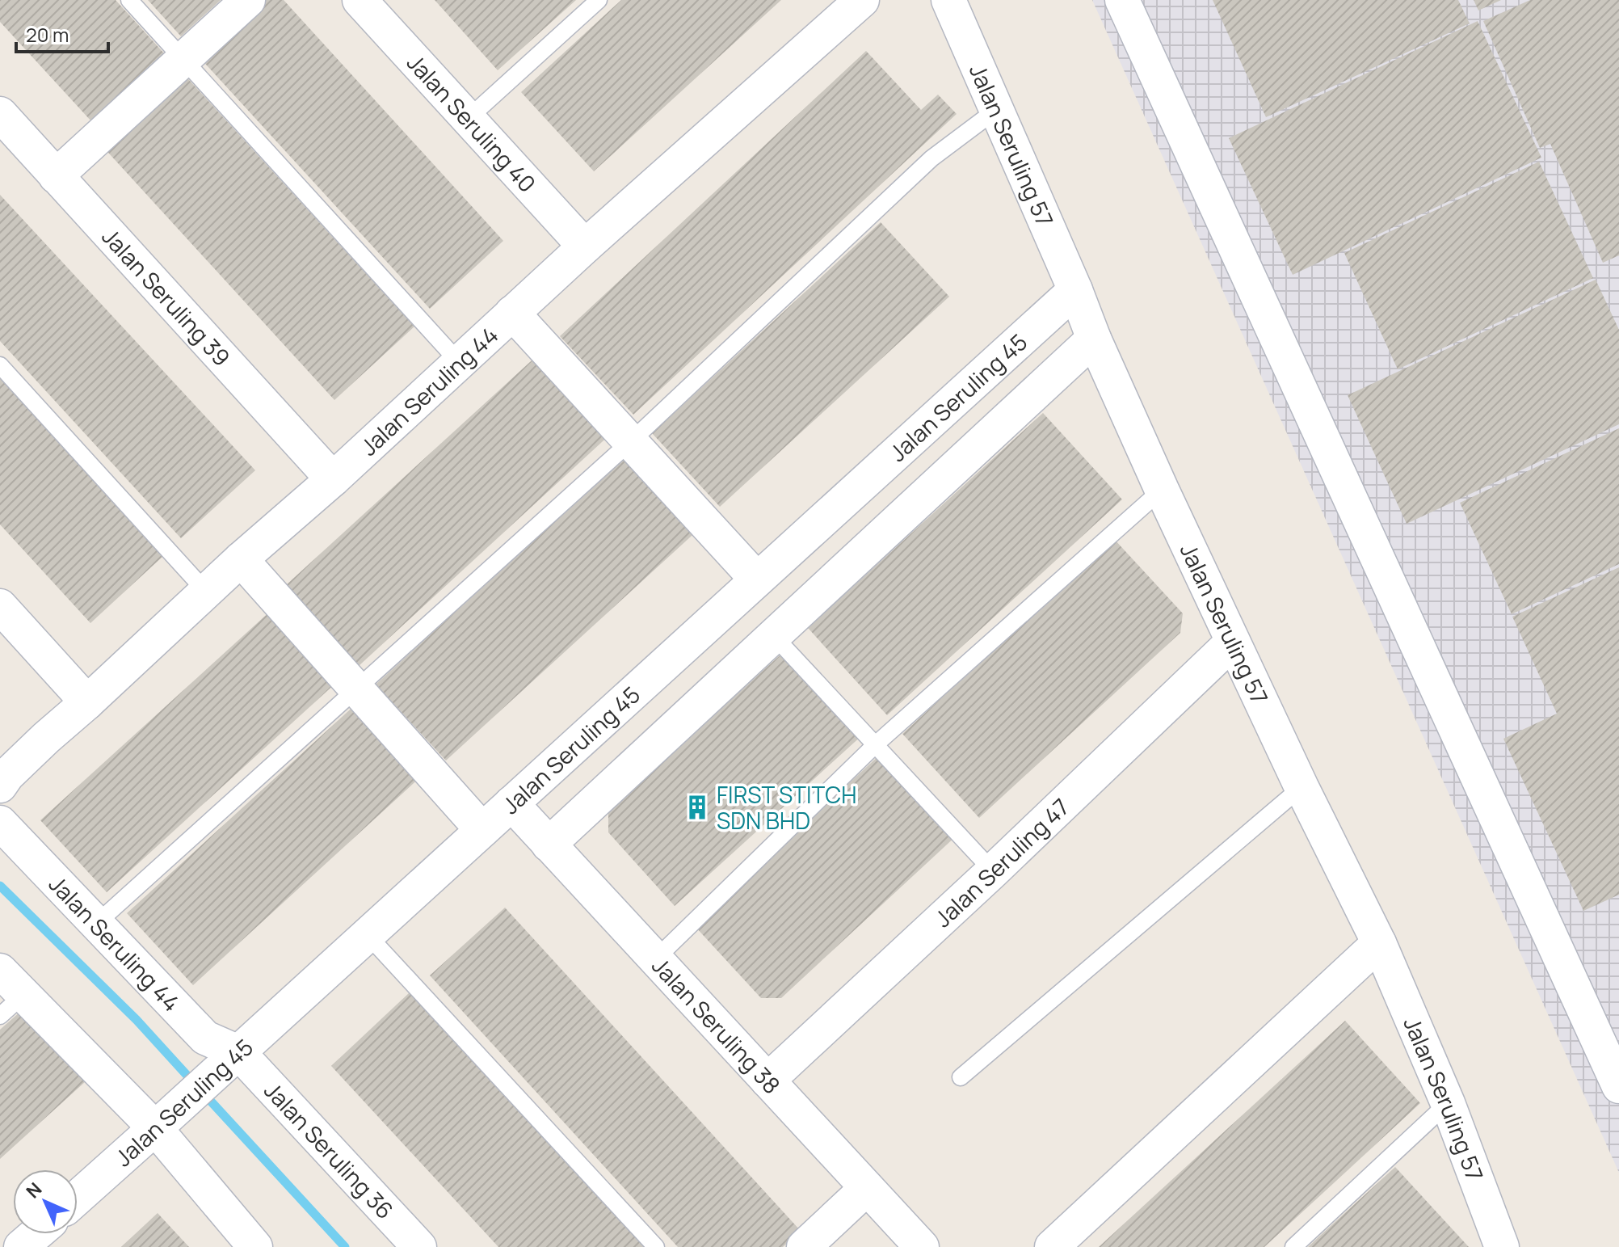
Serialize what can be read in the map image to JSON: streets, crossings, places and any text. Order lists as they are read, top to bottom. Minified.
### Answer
{"streets":{"street":["Jalan Seruling 40","Jalan Seruling 57","Jalan Seruling 39","Jalan Seruling 44","Jalan Seruling 45","Jalan Seruling 47","Jalan Seruling 38","Jalan Seruling 36"]},"crossings":[["Jalan Seruling 40","Jalan Seruling 44"],["Jalan Seruling 57","Jalan Seruling 45"],["Jalan Seruling 57","Jalan Seruling 47"],["Jalan Seruling 39","Jalan Seruling 44"],["Jalan Seruling 44","Jalan Seruling 45"],["Jalan Seruling 44","Jalan Seruling 36"],["Jalan Seruling 45","Jalan Seruling 38"],["Jalan Seruling 45","Jalan Seruling 36"],["Jalan Seruling 47","Jalan Seruling 38"]],"places":{"building":["FIRST STITCH SDN BHD"]},"scale_bar":"20 m","north":"top left"}
